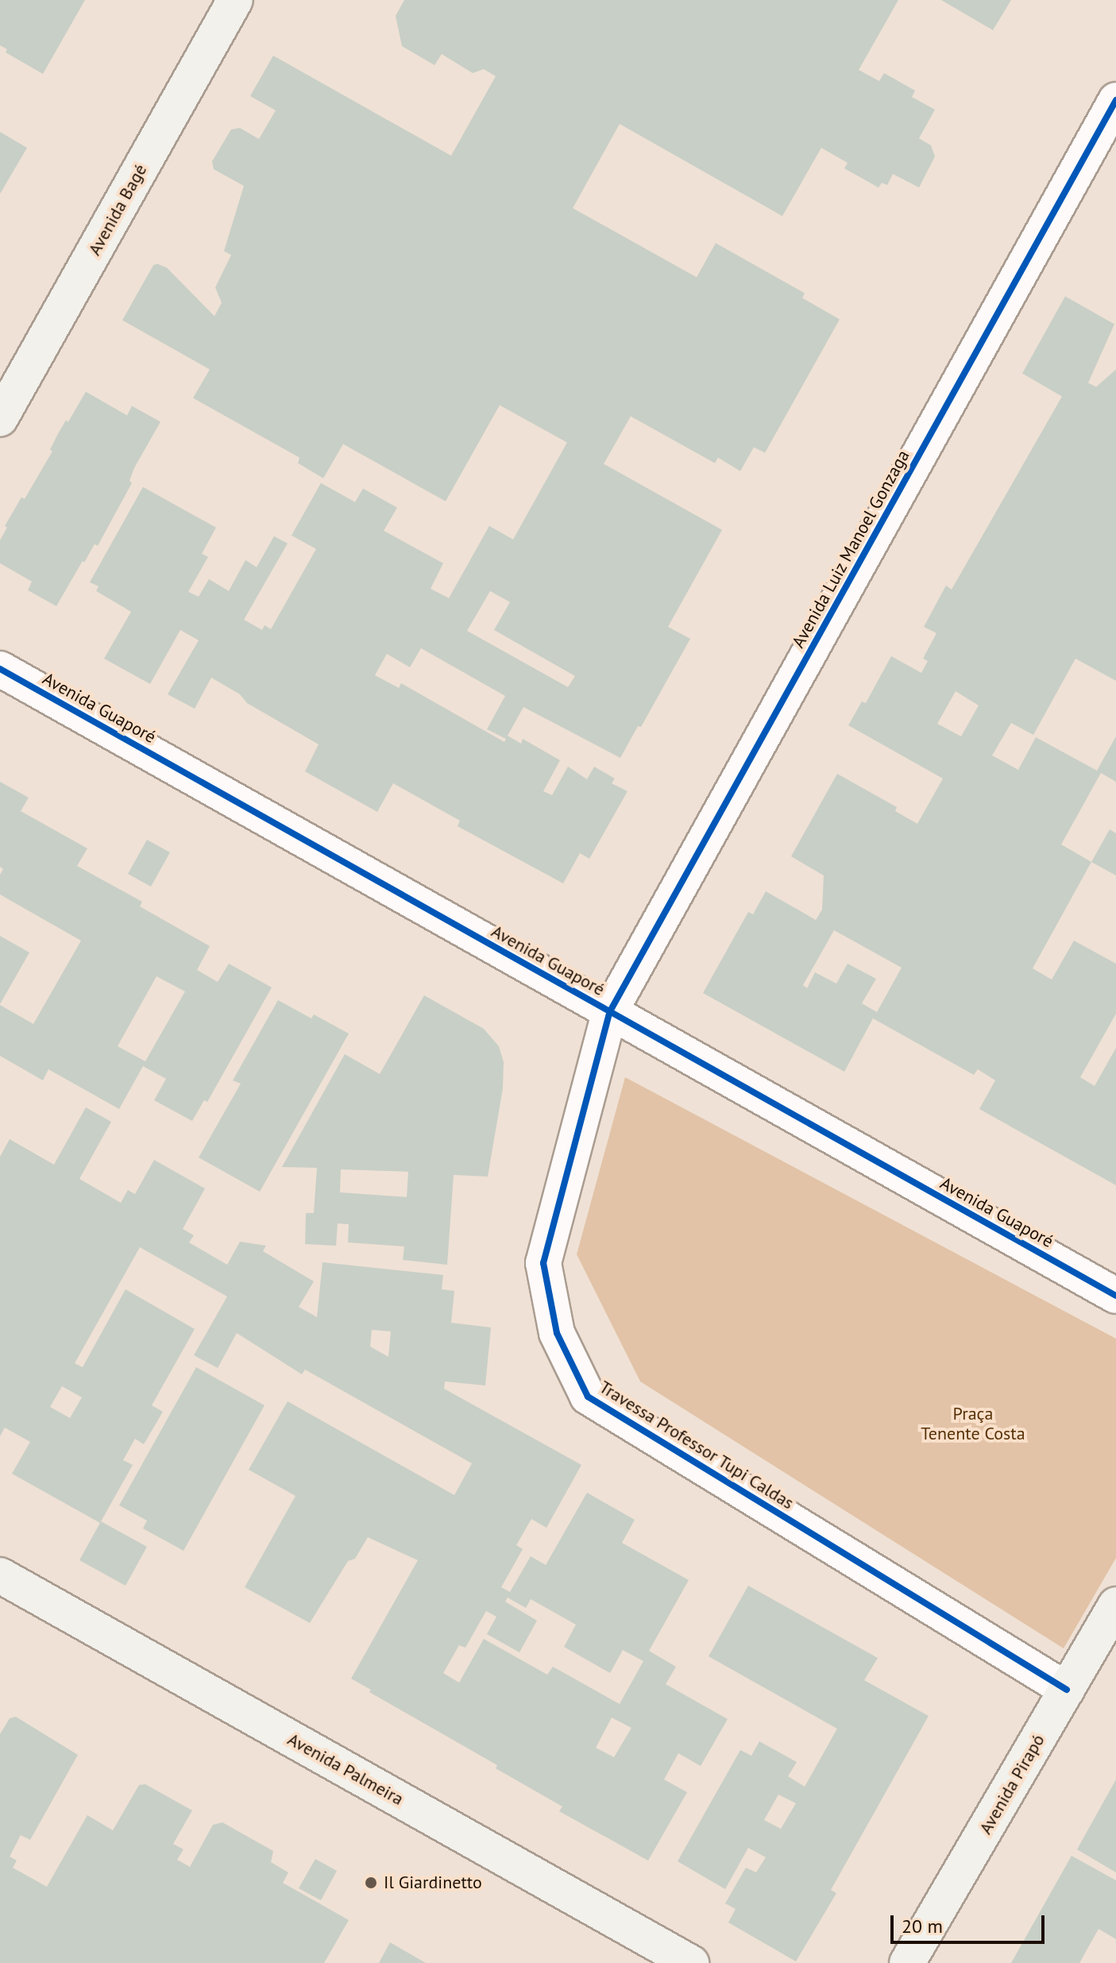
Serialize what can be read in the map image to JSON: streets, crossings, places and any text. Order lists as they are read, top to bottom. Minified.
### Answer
{"streets":{"street":["Avenida Bagé","Avenida Luiz Manoel Gonzaga","Avenida Guaporé","Travessa Professor Tupi Caldas","Avenida Palmeira","Avenida Pirapó"]},"crossings":[["Avenida Luiz Manoel Gonzaga","Avenida Guaporé"],["Avenida Luiz Manoel Gonzaga","Travessa Professor Tupi Caldas"],["Avenida Guaporé","Travessa Professor Tupi Caldas"],["Travessa Professor Tupi Caldas","Avenida Pirapó"]],"parks":["Praça Tenente Costa"],"places":["Il Giardinetto"],"scale_bar":"20 m"}
